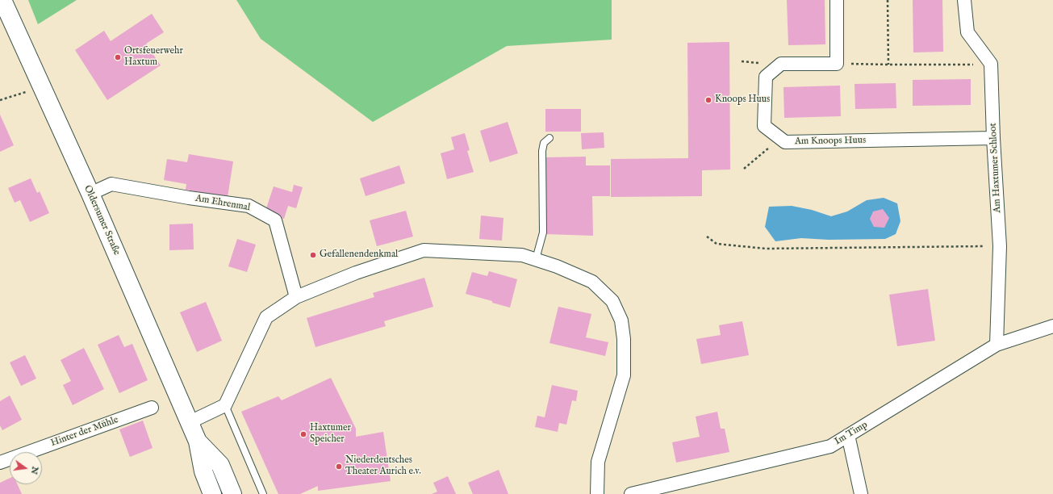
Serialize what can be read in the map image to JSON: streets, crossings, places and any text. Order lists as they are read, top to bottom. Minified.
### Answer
{"streets":{"main road":["Oldersumer Straße"],"street":["Am Knoops Huus","Am Haxtumer Schloot","Am Ehrenmal","Hinter der Mühle","Im Timp"]},"crossings":[["Am Knoops Huus","Am Haxtumer Schloot"],["Am Haxtumer Schloot","Im Timp"],["Am Ehrenmal","Oldersumer Straße"]],"places":["Ortsfeuerwehr Haxtum","Knoops Huus","Gefallenendenkmal","Haxtumer Speicher","Niederdeutsches Theater Aurich e.v."],"north":"right"}
